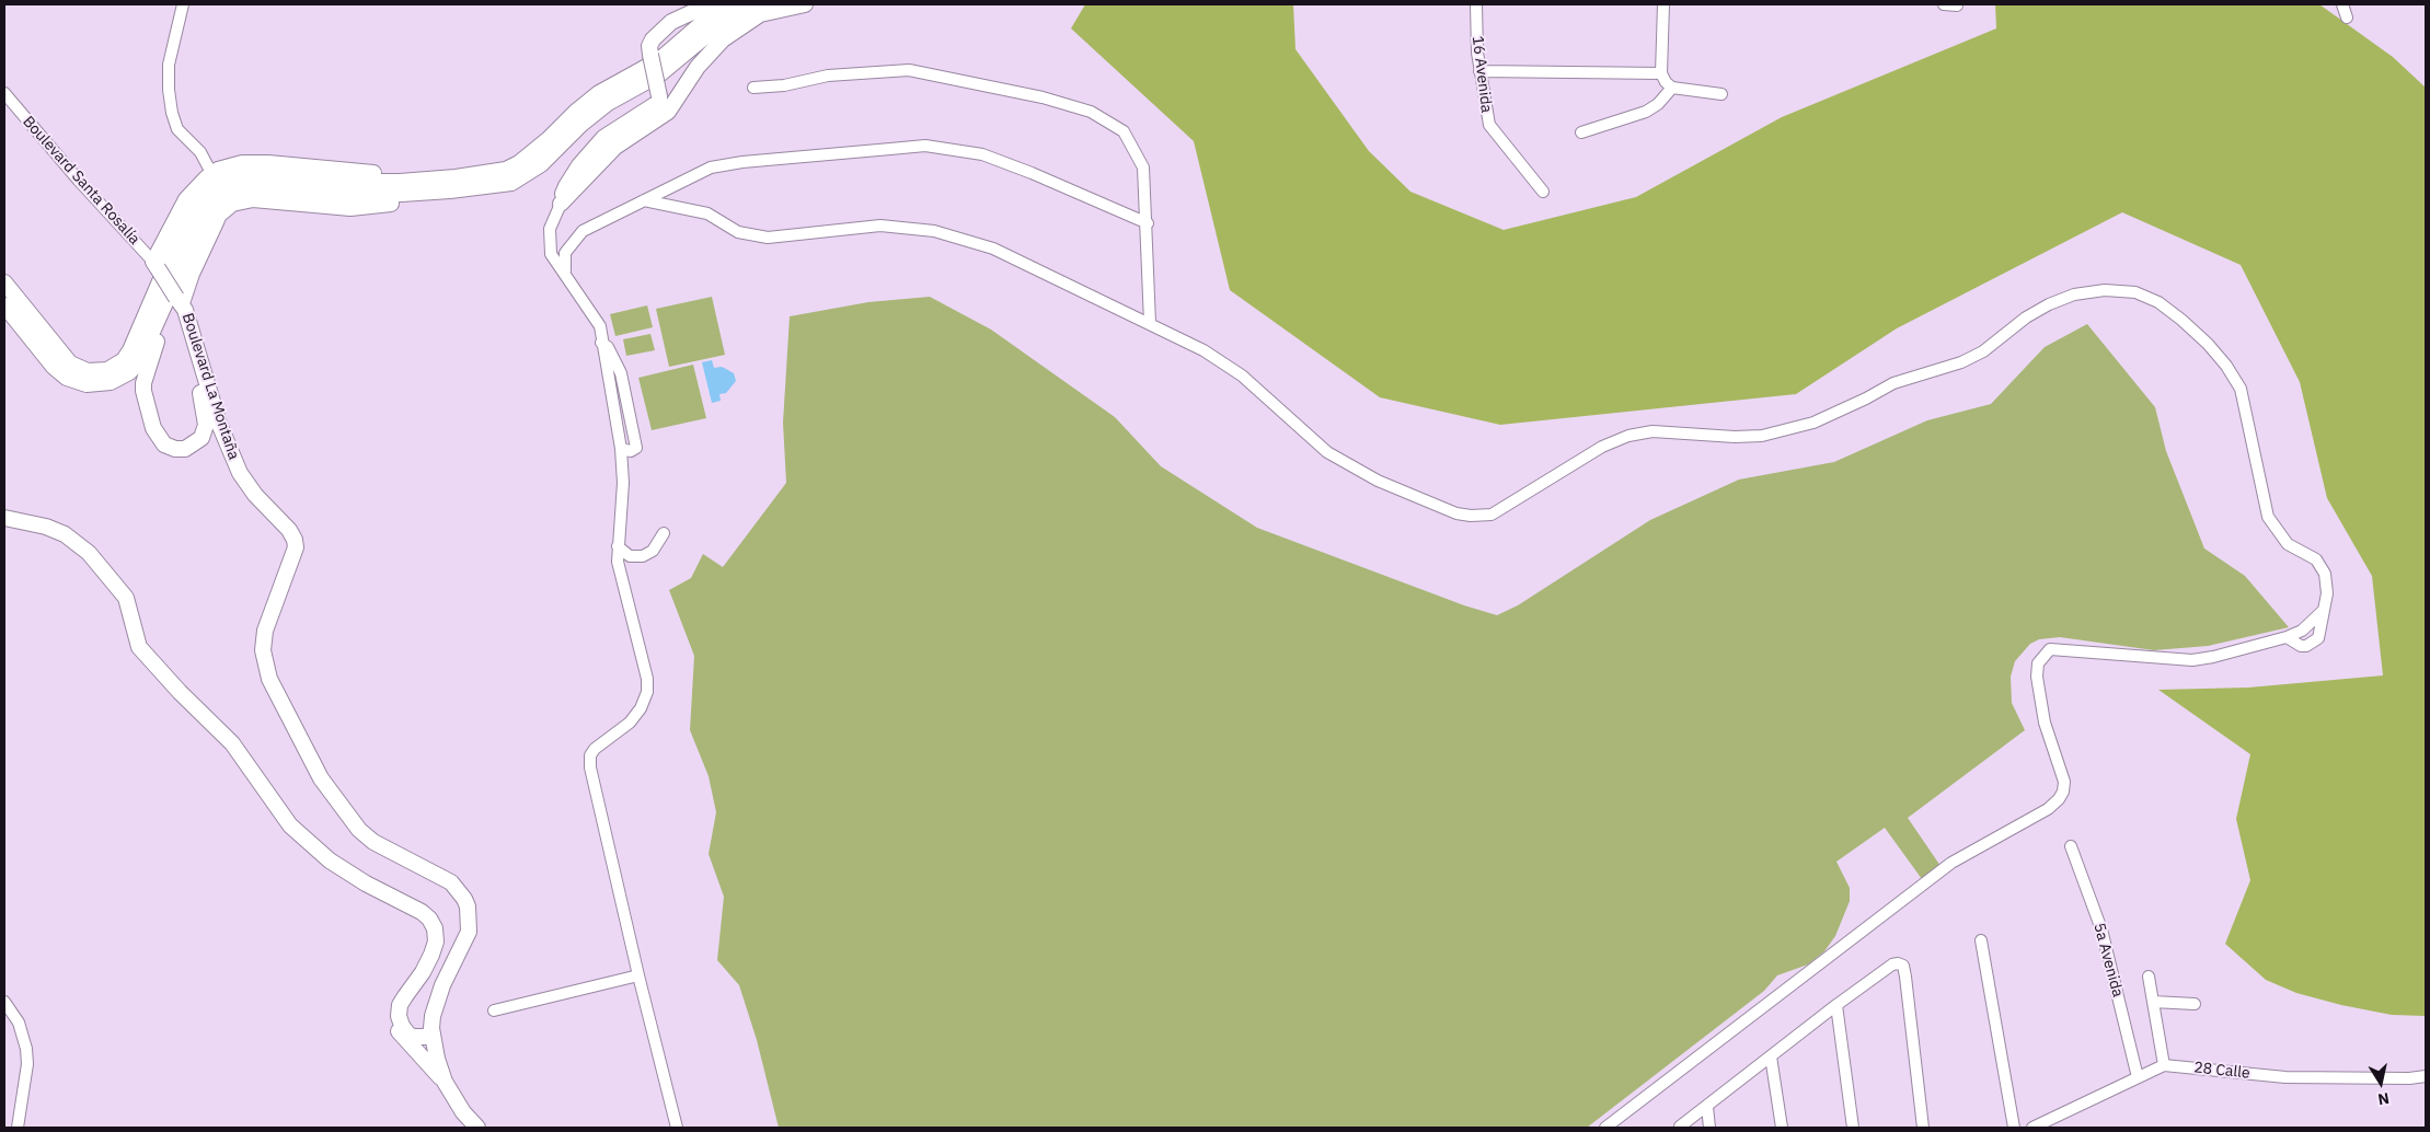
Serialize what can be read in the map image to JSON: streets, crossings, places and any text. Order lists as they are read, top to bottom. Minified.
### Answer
{"streets":{"main road":["Boulevard La Montaña"],"street":["16 Avenida","Boulevard Santa Rosalía","5a Avenida","28 Calle"]},"north":"bottom"}
